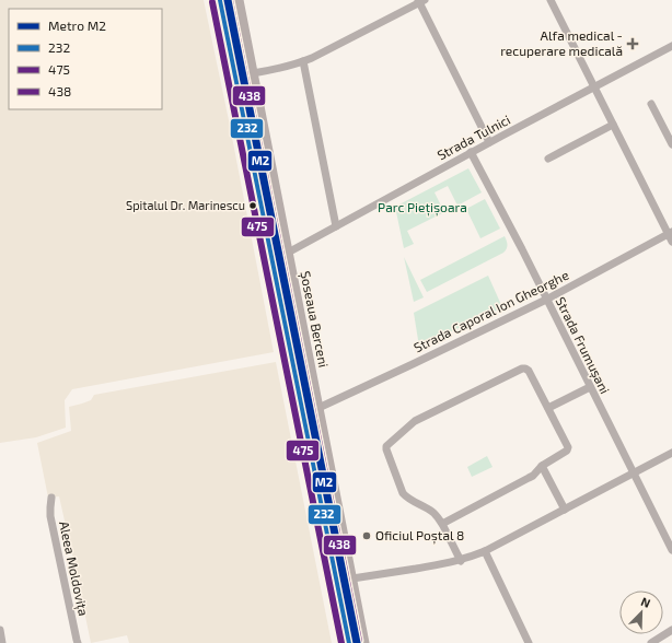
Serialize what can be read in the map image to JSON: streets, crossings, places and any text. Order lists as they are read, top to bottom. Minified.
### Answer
{"streets":{"main road":["Șoseaua Berceni"],"street":["Strada Tulnici","Strada Caporal Ion Gheorghe","Strada Frumușani","Aleea Moldovița"]},"crossings":[["Strada Tulnici","Șoseaua Berceni"],["Strada Tulnici","Strada Frumușani"],["Strada Caporal Ion Gheorghe","Șoseaua Berceni"],["Strada Caporal Ion Gheorghe","Strada Frumușani"]],"parks":["Parc Piețișoara"],"places":{"health":["Alfa medical - recuperare medicală"],"other":["Spitalul Dr. Marinescu","Oficiul Poștal 8"]},"lines":["metro line M2","transit line 232","transit line 438","transit line 475"],"legend":["Metro M2","232","475","438"],"north":"top right"}
